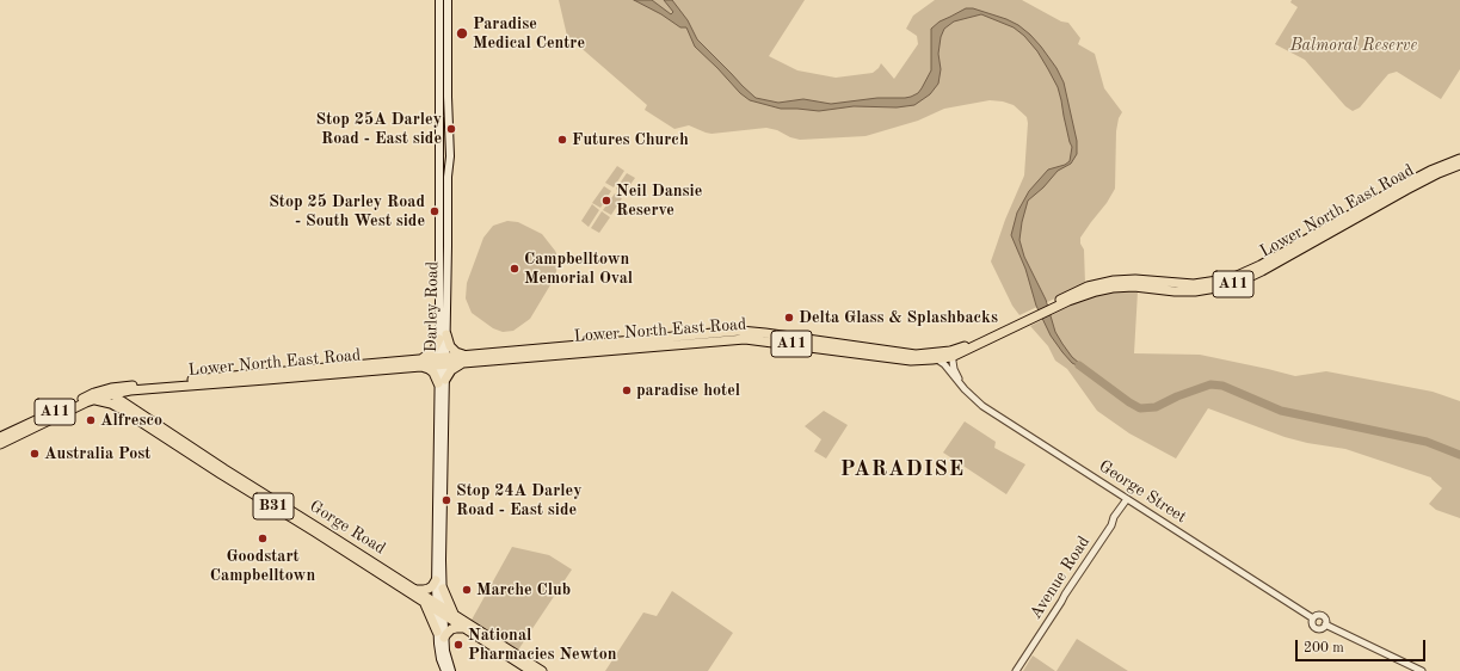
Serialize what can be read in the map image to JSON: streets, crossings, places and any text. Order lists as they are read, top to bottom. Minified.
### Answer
{"streets":{"main road":["Lower North East Road","A11","Darley Road","B31","Gorge Road"],"street":["George Street","Avenue Road"]},"crossings":[["Lower North East Road","Darley Road"],["Lower North East Road","George Street"],["Lower North East Road","Gorge Road"],["Darley Road","Gorge Road"],["George Street","Avenue Road"]],"districts":["PARADISE"],"parks":["Balmoral Reserve"],"places":["Paradise Medical Centre","Stop 25A Darley Road - East side","Futures Church","Neil Dansie Reserve","Stop 25 Darley Road - South West side","Campbelltown Memorial Oval","Delta Glass & Splashbacks","paradise hotel","Alfresco","Australia Post","Stop 24A Darley Road - East side","Goodstart Campbelltown","Marche Club","National Pharmacies Newton"],"scale_bar":"200 m"}
